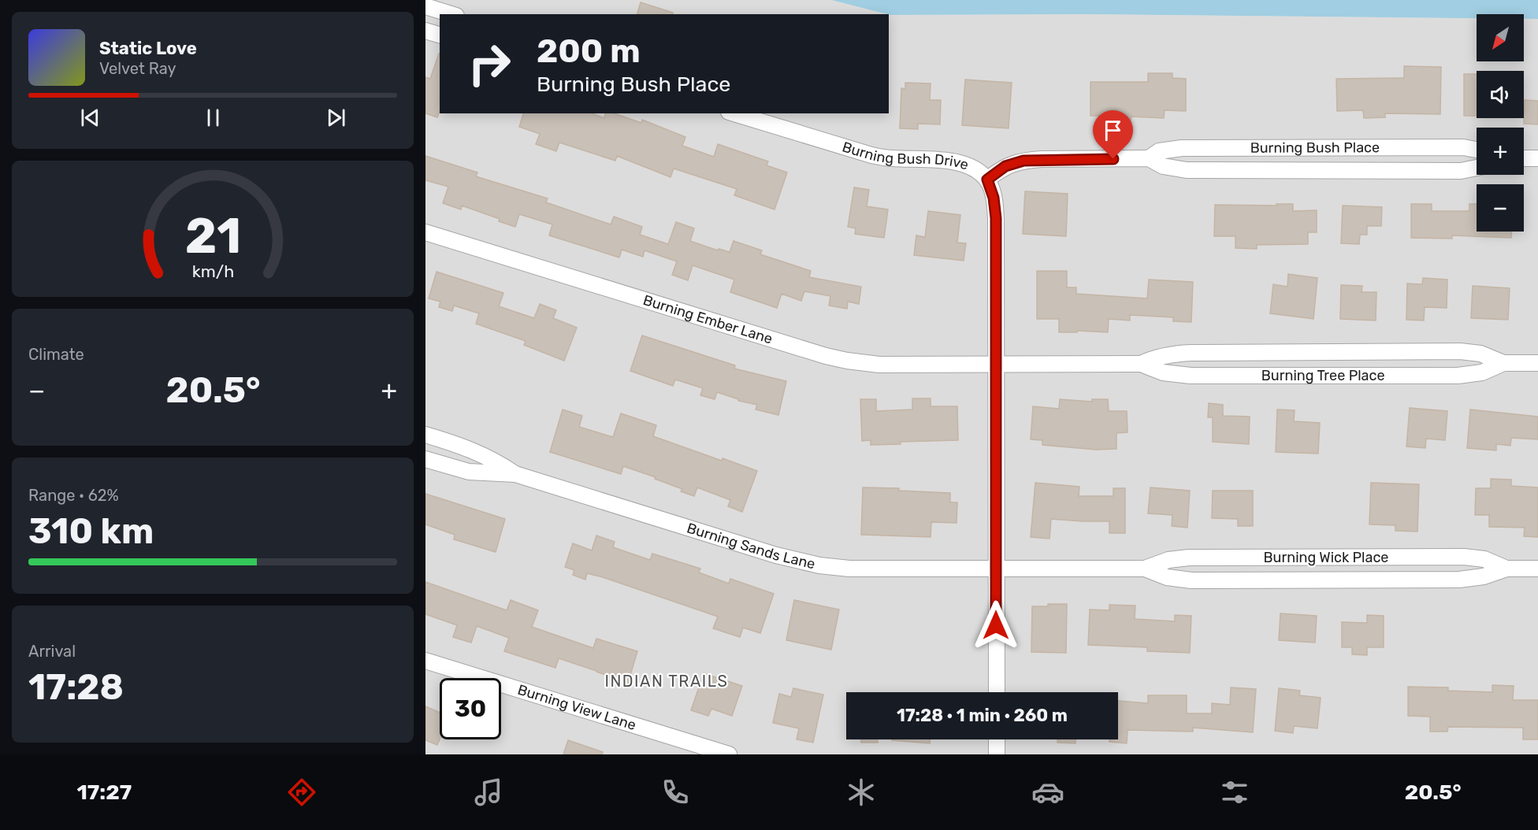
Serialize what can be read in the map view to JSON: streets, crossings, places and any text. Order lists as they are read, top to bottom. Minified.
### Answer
{"streets":{"street":["Burning Bush Place","Burning Bush Drive","Burning Ember Lane","Burning Tree Place","Burning Sands Lane","Burning Wick Place","Burning View Lane"]},"crossings":[["Burning Bush Place","Burning Bush Drive"],["Burning Bush Drive","Burning Ember Lane"],["Burning Bush Drive","Burning Tree Place"],["Burning Bush Drive","Burning Sands Lane"],["Burning Bush Drive","Burning Wick Place"],["Burning Ember Lane","Burning Tree Place"],["Burning Sands Lane","Burning Wick Place"]],"districts":["INDIAN TRAILS"],"north":"bottom left","page":{"map_buttons":["+","−"],"turn":["200 m","Burning Bush Place"],"song":["Static Love","Velvet Ray"],"tile":["Climate",["Range · 62%","310 km"],["Arrival","17:28"]],"heat":["−","20.5°","+"],"limit":"30","trip":"17:28 · 1 min · 260 m","tabs":["17:27","20.5°"],"gauge":["21","km/h"]}}
